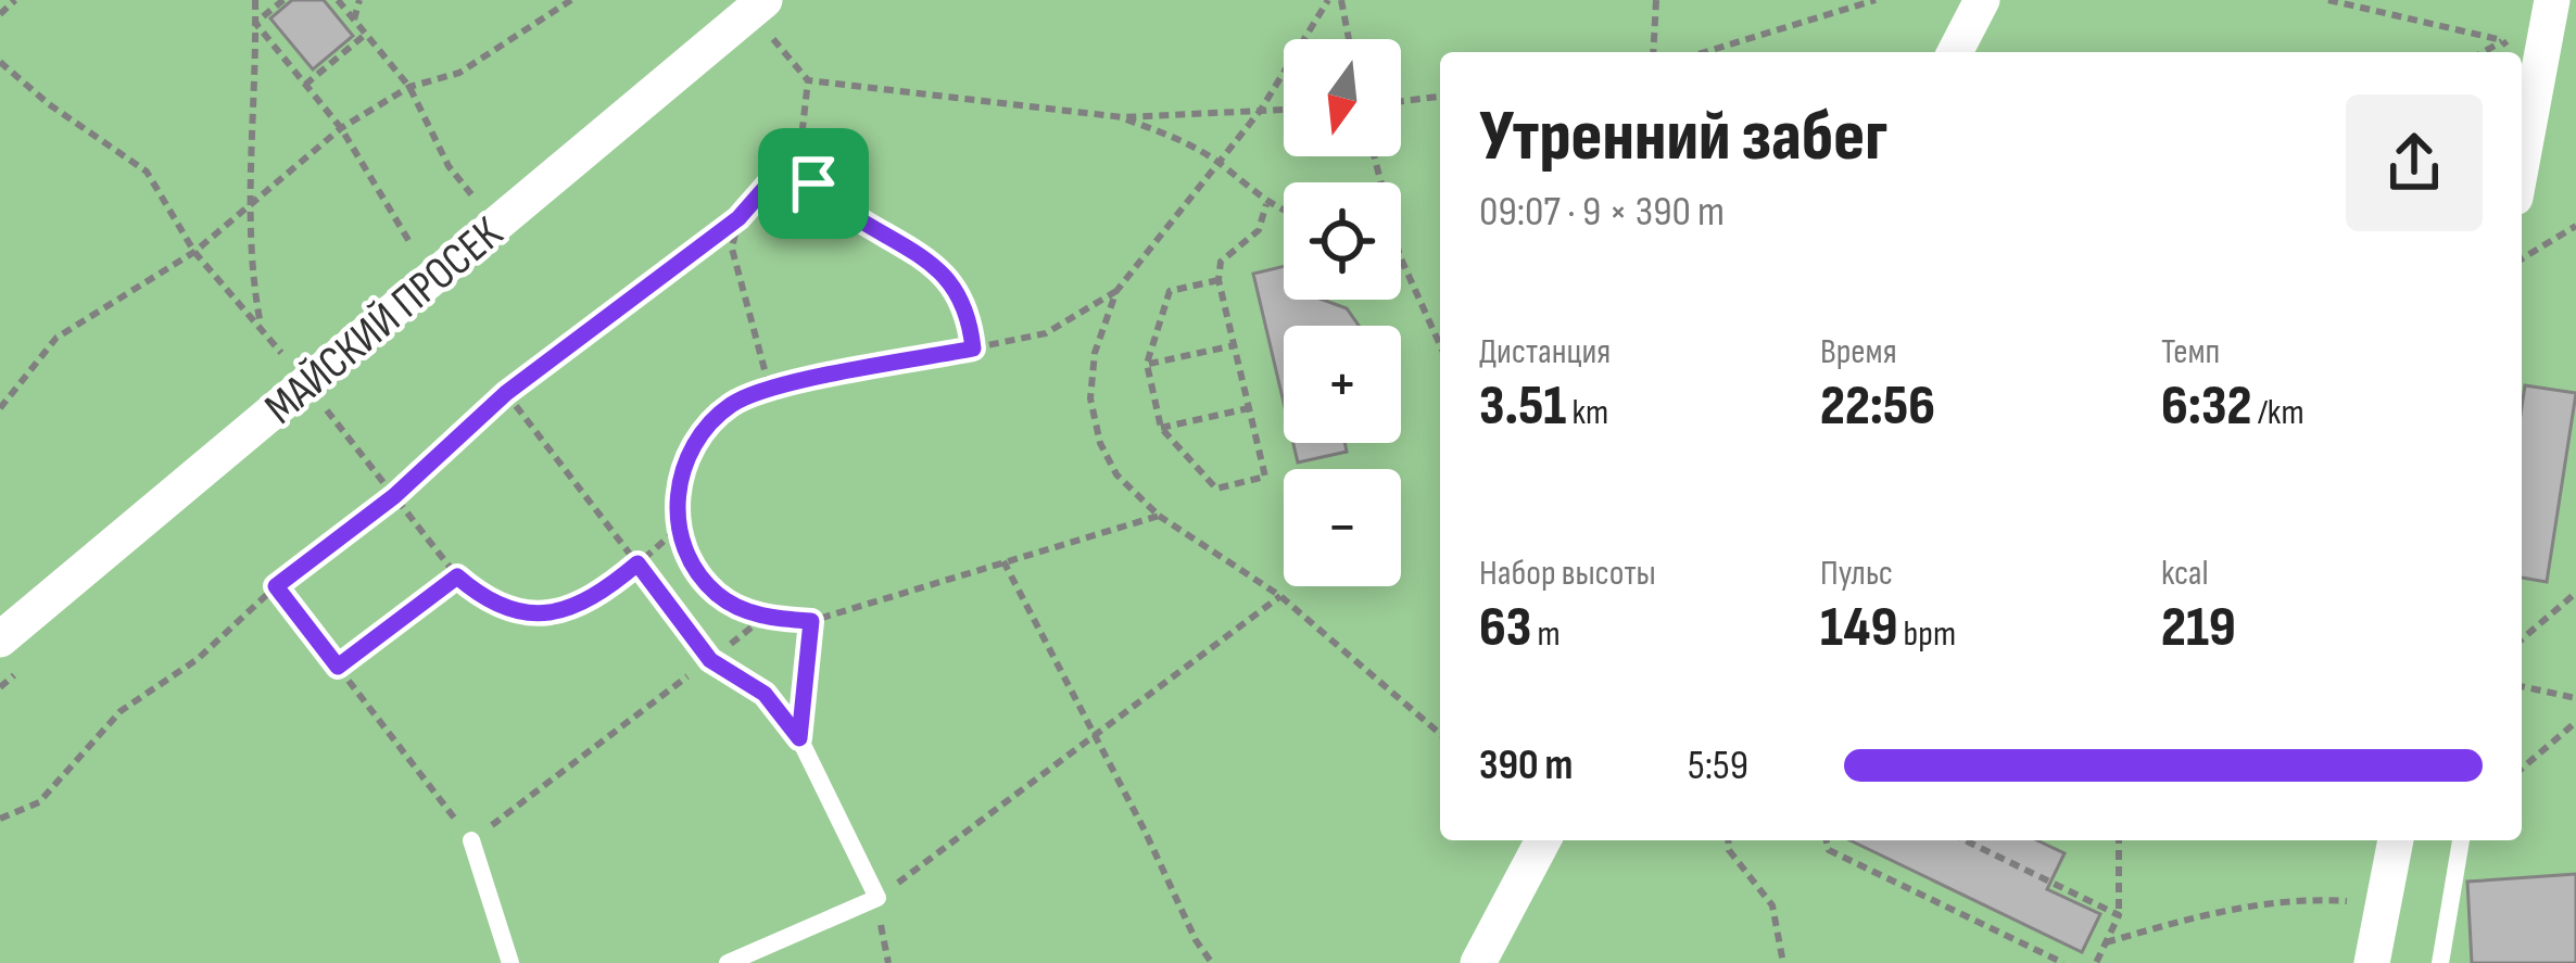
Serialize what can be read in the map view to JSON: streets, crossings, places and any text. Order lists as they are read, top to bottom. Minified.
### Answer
{"streets":{"street":["МАЙСКИЙ ПРОСЕК"]},"north":"bottom","page":{"map_buttons":["+","−"],"heading":["Утренний забег","09:07 · 9 × 390 m"],"stats":[["Дистанция","3.51 km"],["Время","22:56"],["Темп","6:32 /km"],["Набор высоты","63 m"],["Пульс","149 bpm"],["kcal","219"]],"list":[{"name":"390 m","note":"5:59"}]}}
